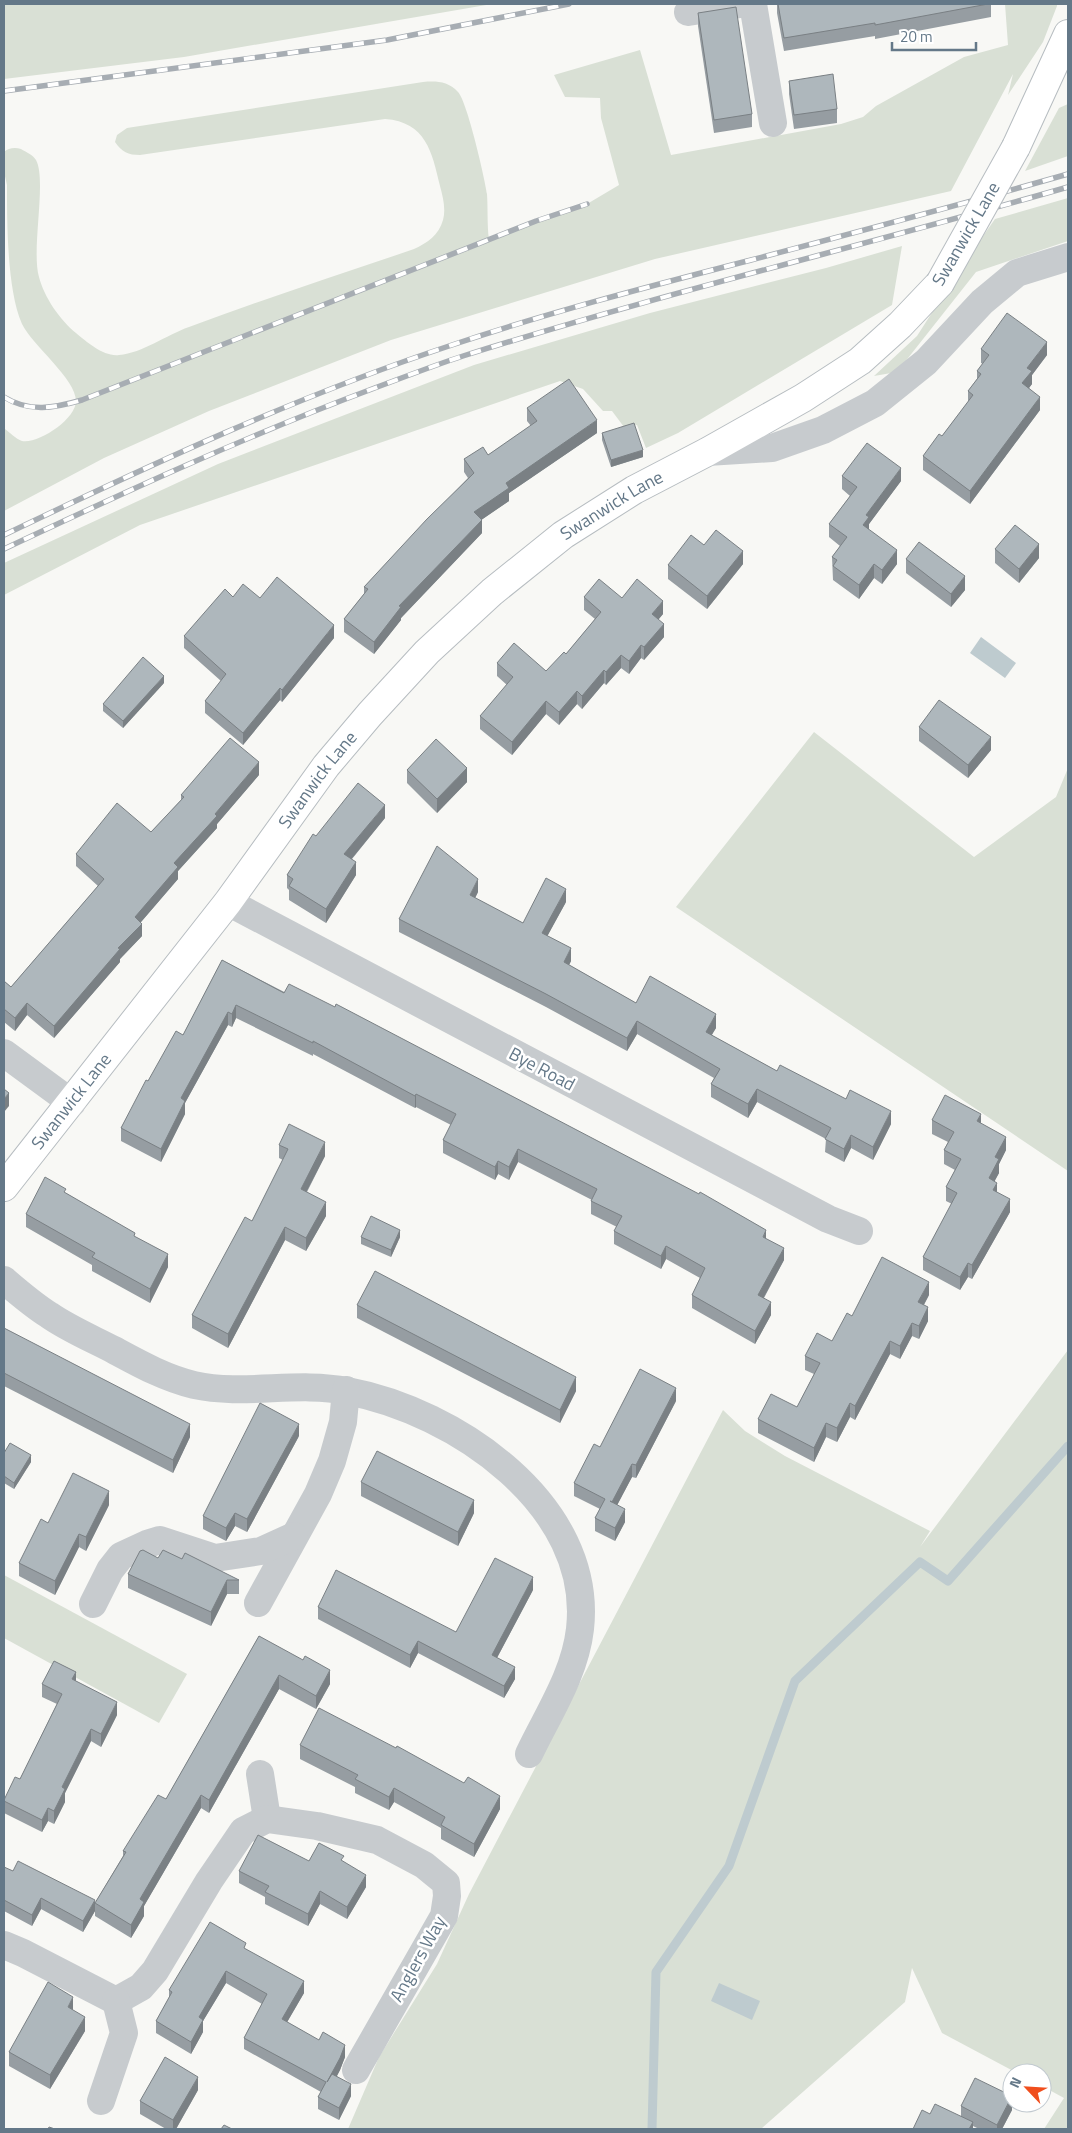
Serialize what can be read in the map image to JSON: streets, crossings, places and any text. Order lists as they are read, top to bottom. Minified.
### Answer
{"streets":{"street":["Swanwick Lane","Bye Road","Anglers Way"]},"crossings":[["Swanwick Lane","Bye Road"]],"scale_bar":"20 m","north":"top left"}
